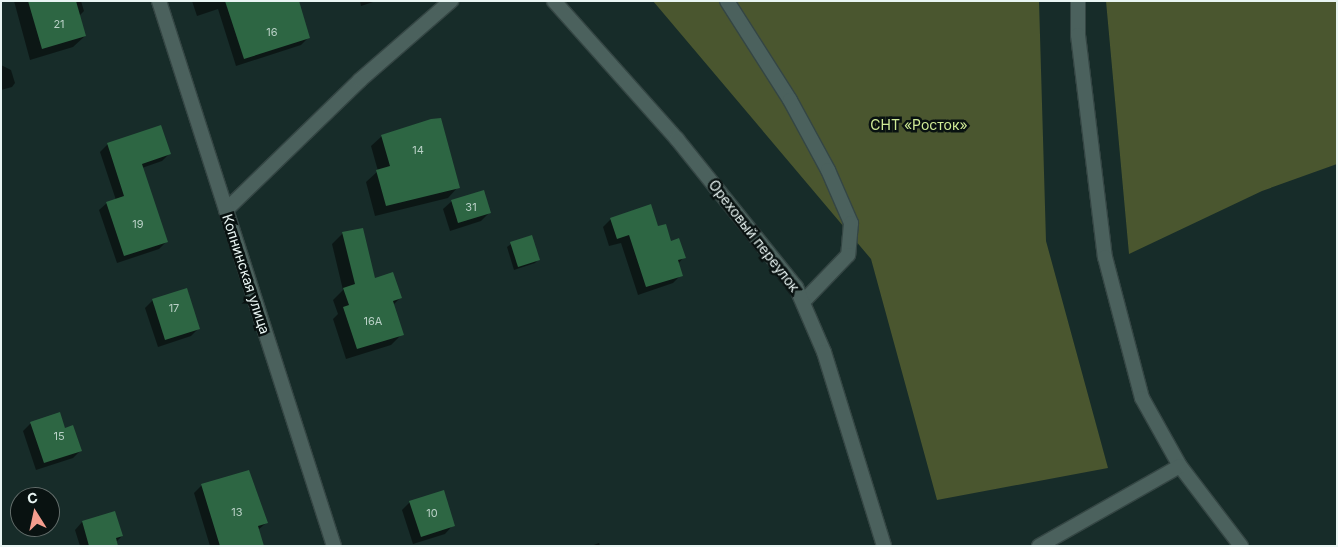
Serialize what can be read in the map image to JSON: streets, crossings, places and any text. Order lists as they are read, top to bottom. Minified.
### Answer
{"streets":{"street":["Ореховый переулок","Копнинская улица"]},"parks":["СНТ «Росток»"],"house_numbers":["21","16","14","31","19","17","16А","15","13","10"],"north":"top"}
